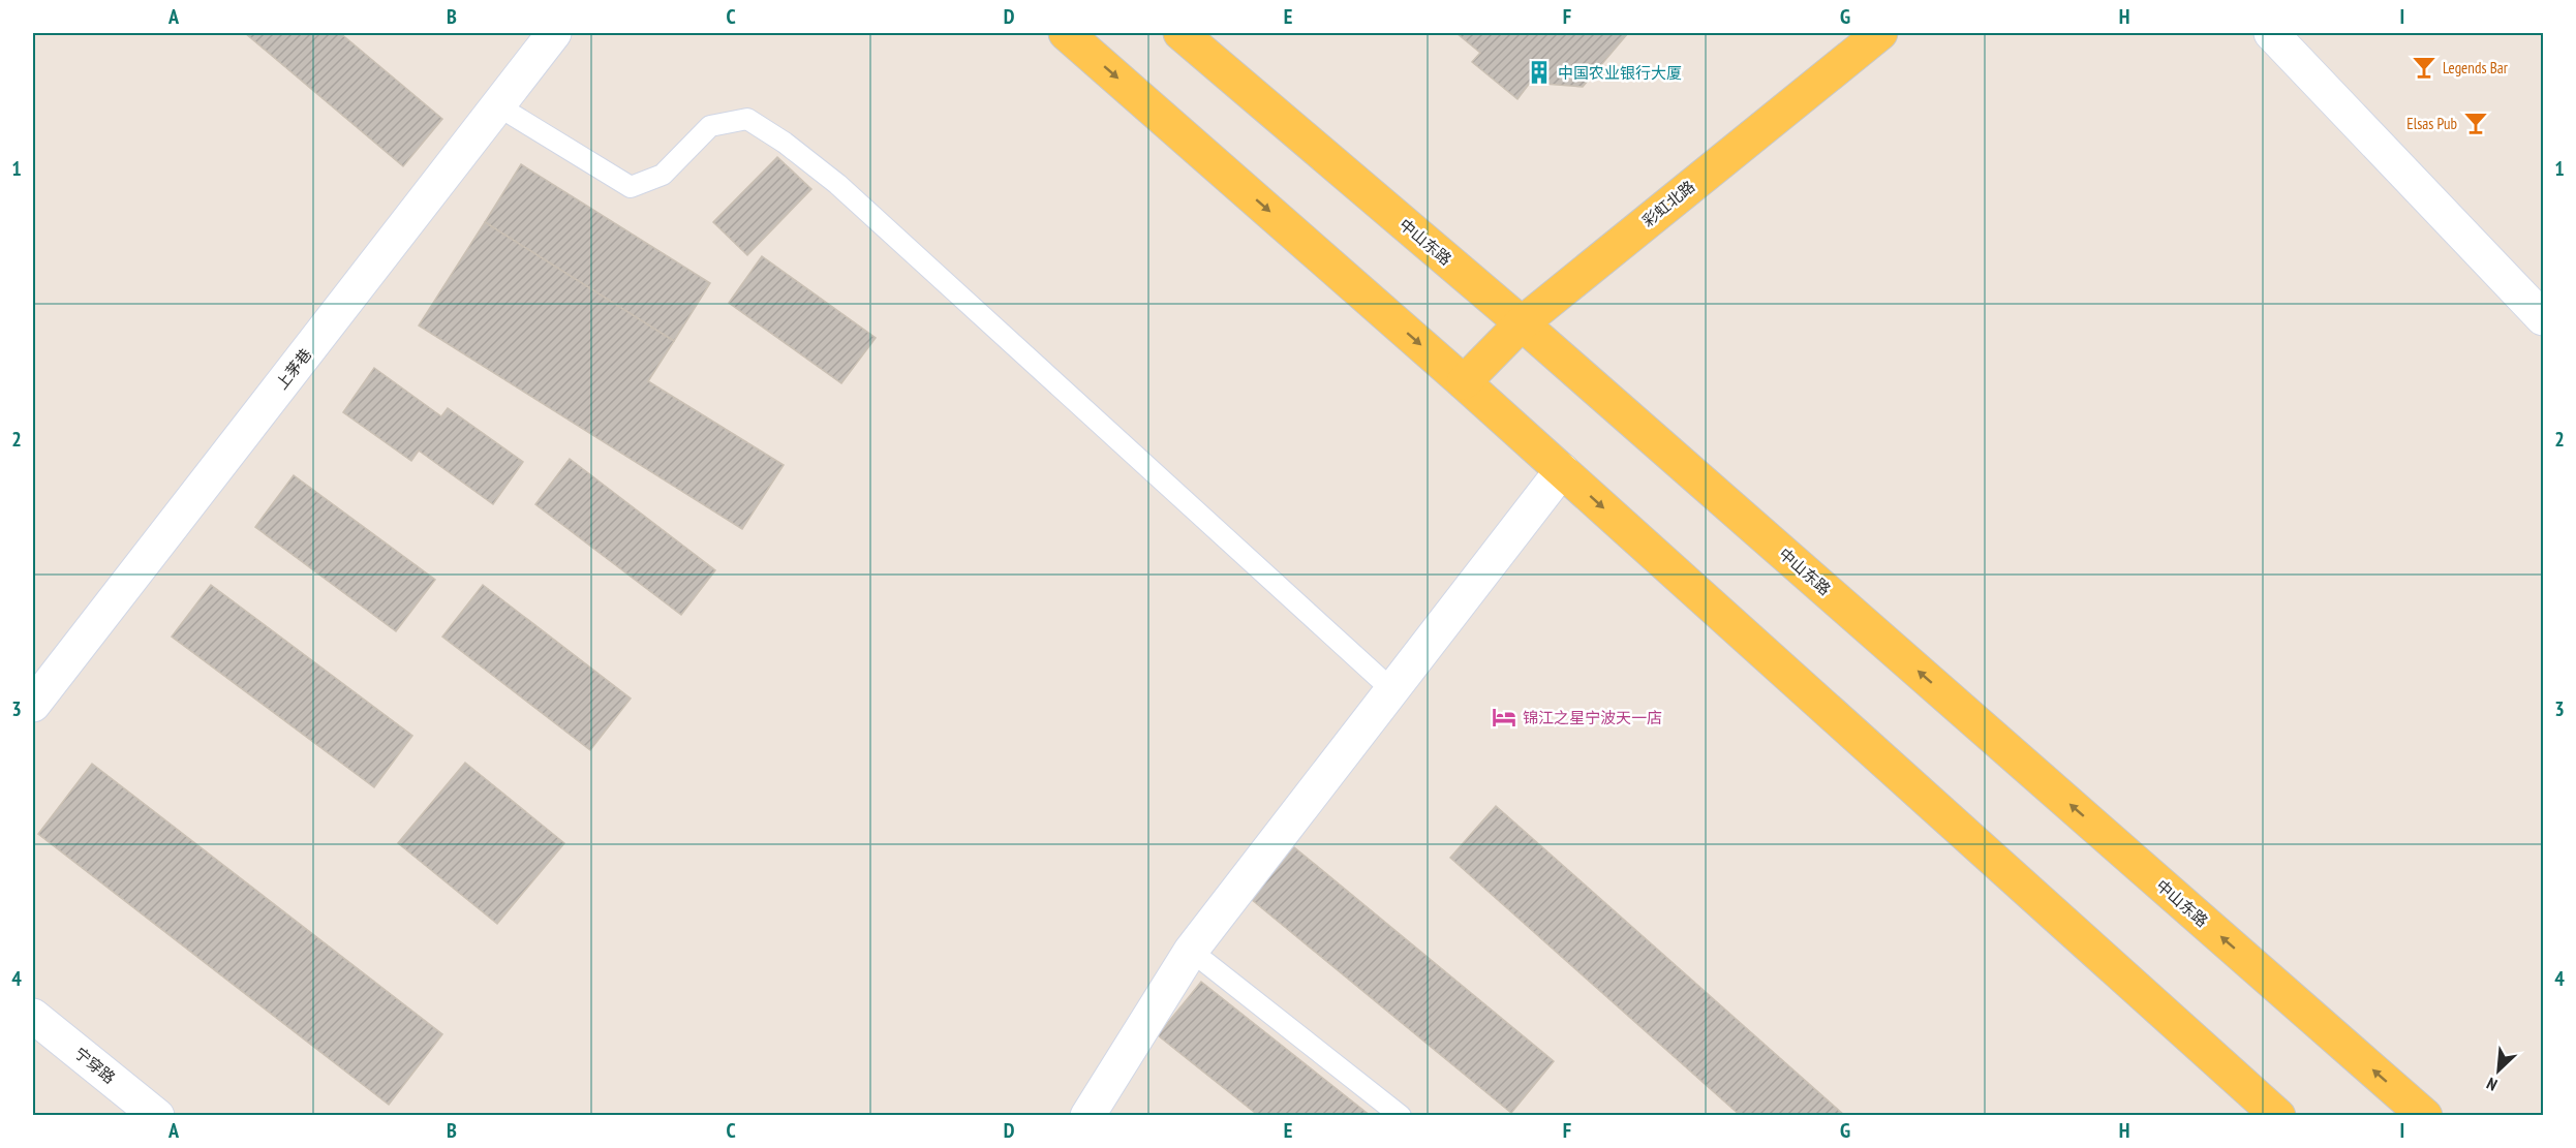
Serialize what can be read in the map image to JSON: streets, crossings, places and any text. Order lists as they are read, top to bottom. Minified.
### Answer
{"streets":{"main road":["彩虹北路","中山东路"],"street":["上茅巷","宁穿路"]},"crossings":[["彩虹北路","中山东路"]],"places":{"bar":["Legends Bar","Elsas Pub"],"building":["中国农业银行大厦"],"hotel":["锦江之星宁波天一店"]},"north":"bottom left","grid":{"columns":["A","B","C","D","E","F","G","H","I"],"rows":["1","2","3","4"]}}
